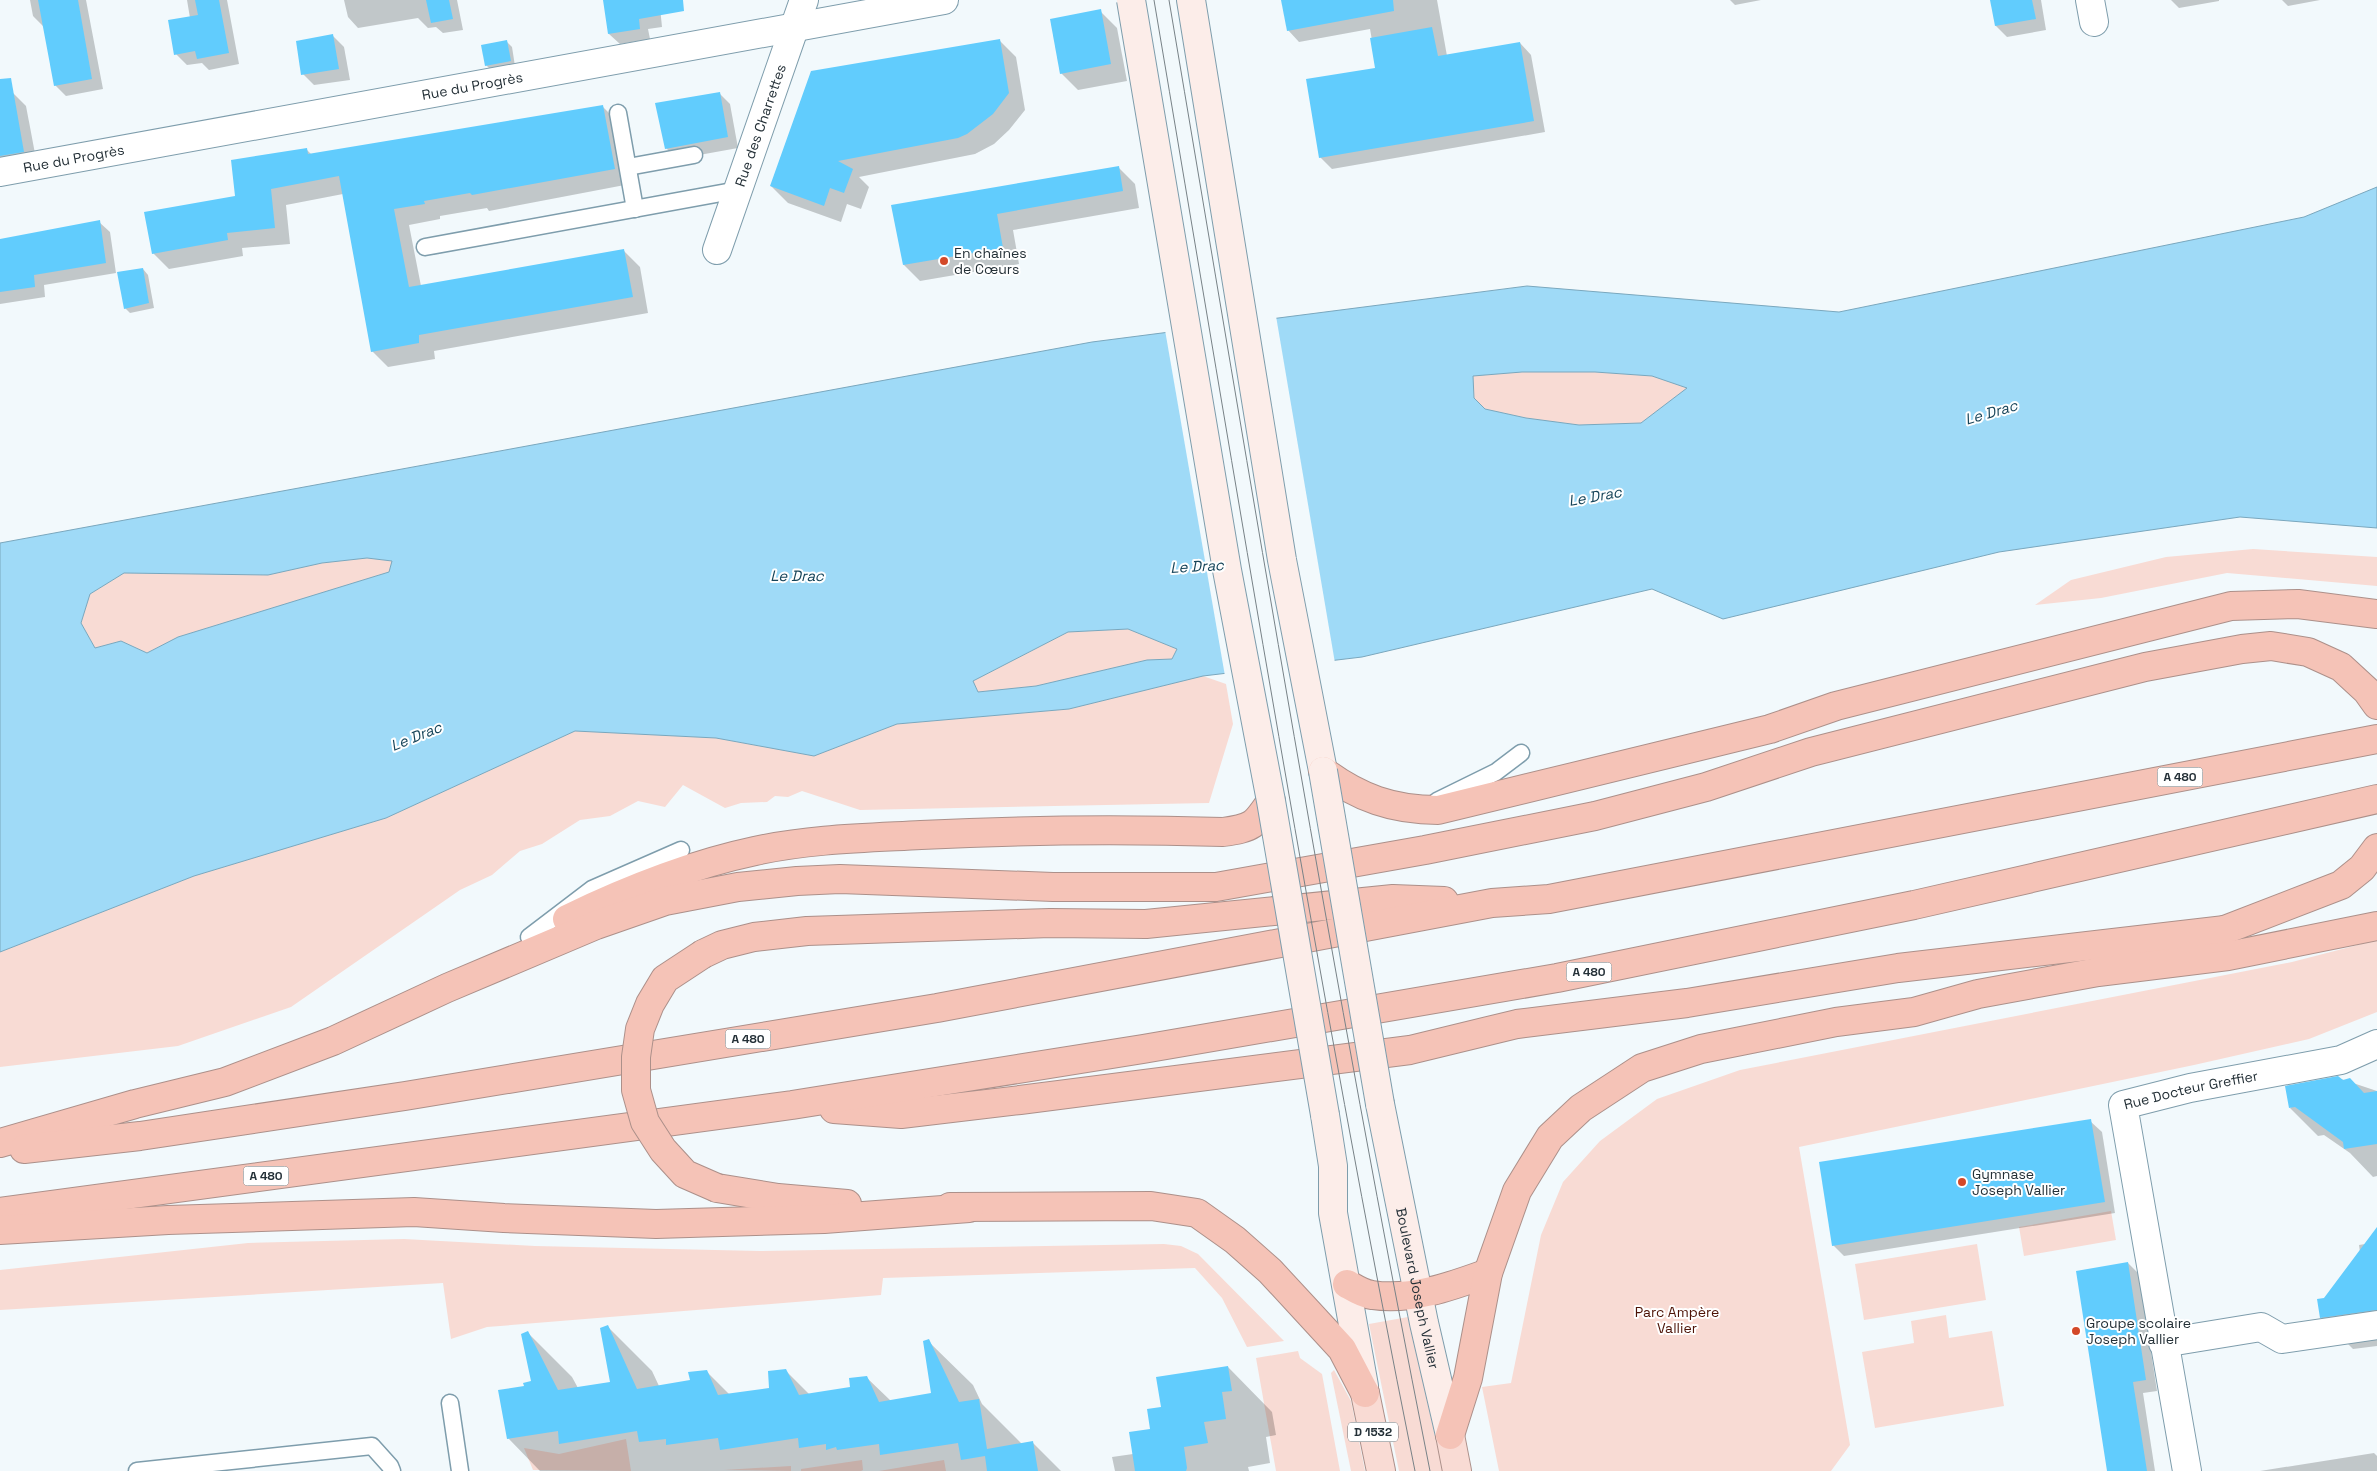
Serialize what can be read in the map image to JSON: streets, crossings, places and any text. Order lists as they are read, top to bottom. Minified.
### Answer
{"streets":{"highway":["A 480"],"main road":["Boulevard Joseph Vallier","D 1532"],"street":["Rue du Progrès","Rue des Charrettes","Rue Docteur Greffier"]},"crossings":[["Rue du Progrès","Rue des Charrettes"]],"water":["Le Drac"],"parks":["Parc Ampère Vallier"],"places":["En chaînes de Cœurs","Gymnase Joseph Vallier","Groupe scolaire Joseph Vallier"]}
